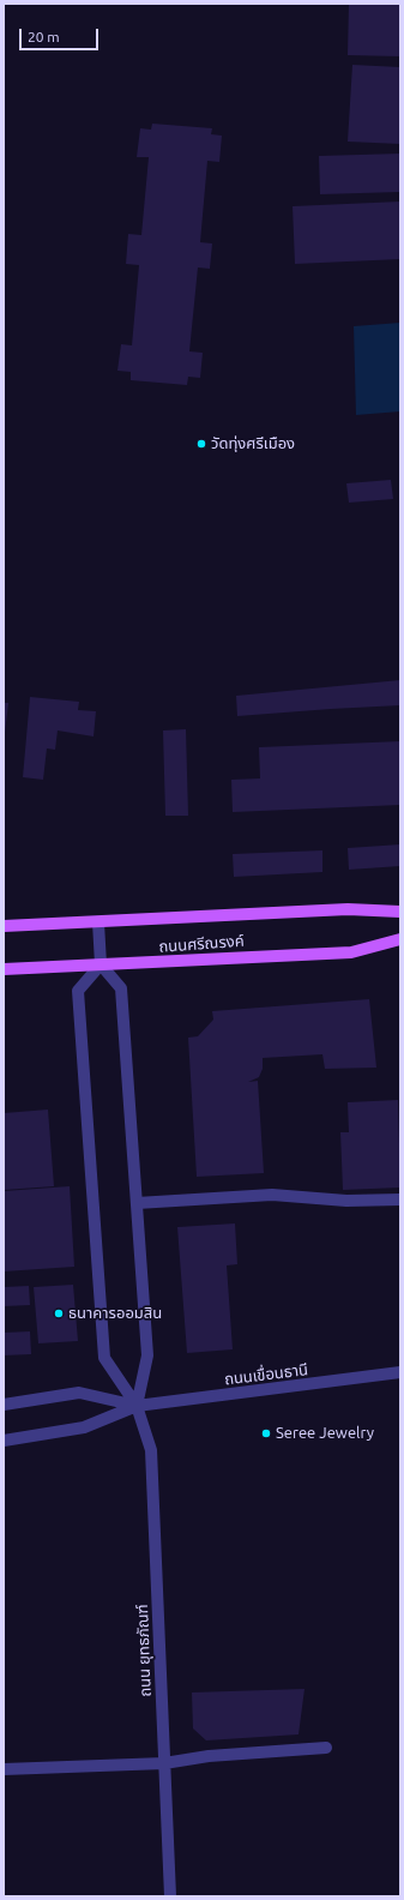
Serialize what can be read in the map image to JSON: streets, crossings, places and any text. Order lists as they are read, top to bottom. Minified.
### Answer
{"streets":{"main road":["ถนนศรีณรงค์"],"street":["ถนนเขื่อนธานี","ถนน ยุทธภัณฑ์"]},"crossings":[["ถนนเขื่อนธานี","ถนน ยุทธภัณฑ์"]],"places":["วัดทุ่งศรีเมือง","ธนาคารออมสิน","Seree Jewelry"],"scale_bar":"20 m"}
